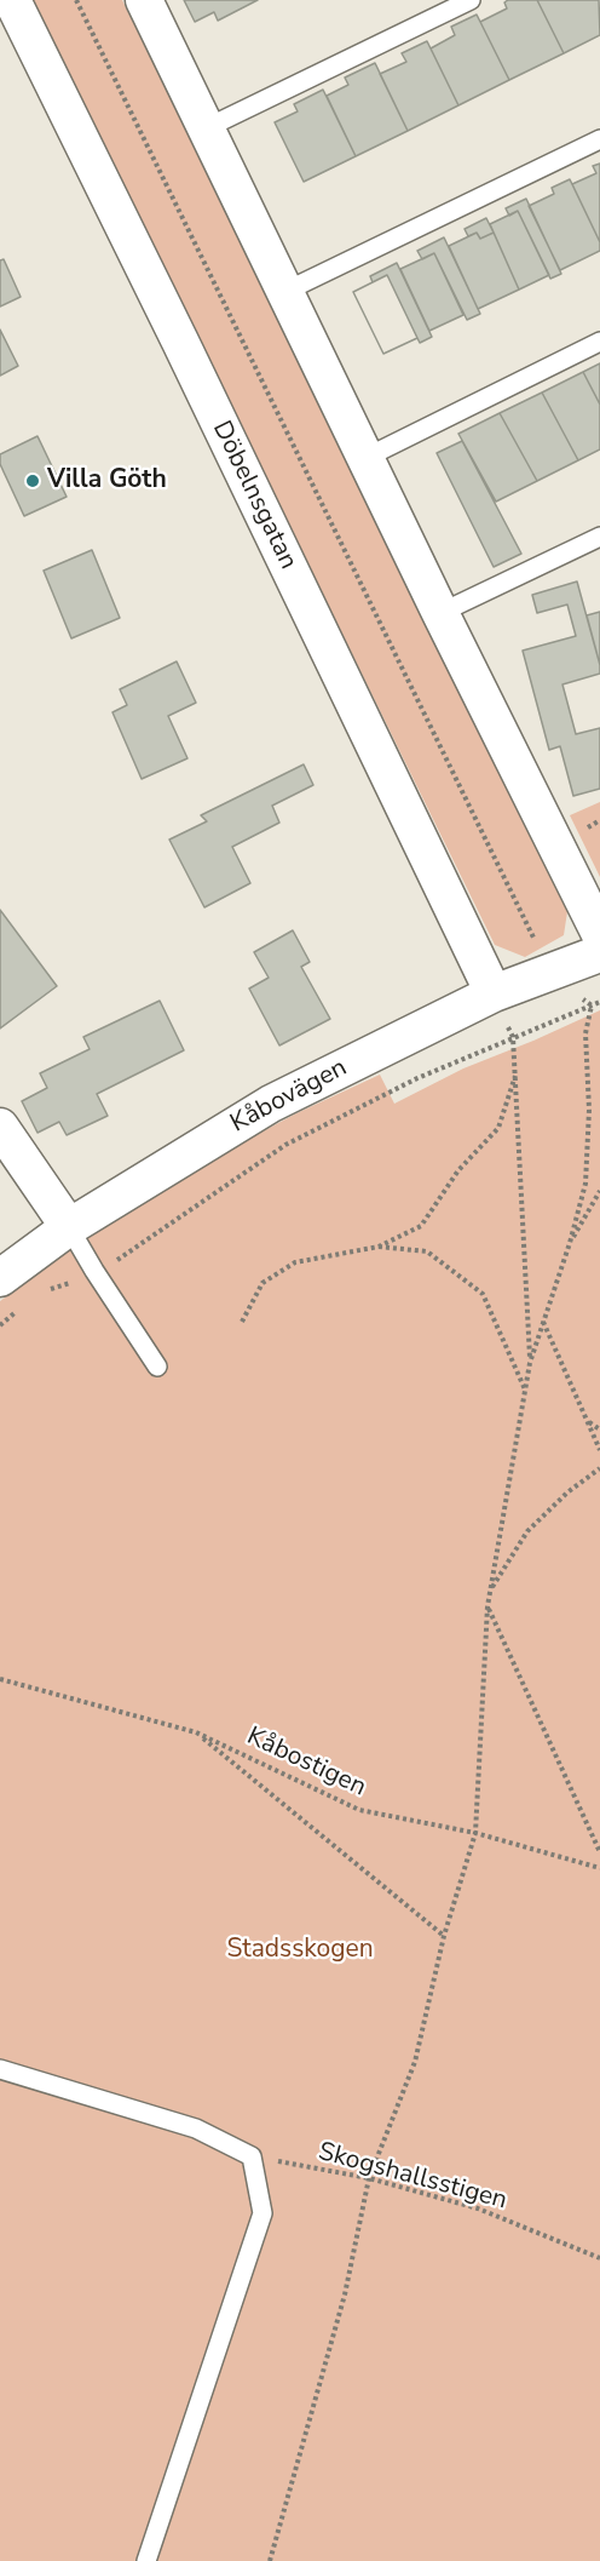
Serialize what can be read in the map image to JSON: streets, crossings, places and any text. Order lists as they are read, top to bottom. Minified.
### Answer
{"streets":{"street":["Döbelnsgatan","Kåbovägen"],"path":["Kåbostigen","Skogshallsstigen"]},"crossings":[["Döbelnsgatan","Kåbovägen"]],"parks":["Stadsskogen"],"places":["Villa Göth"]}
